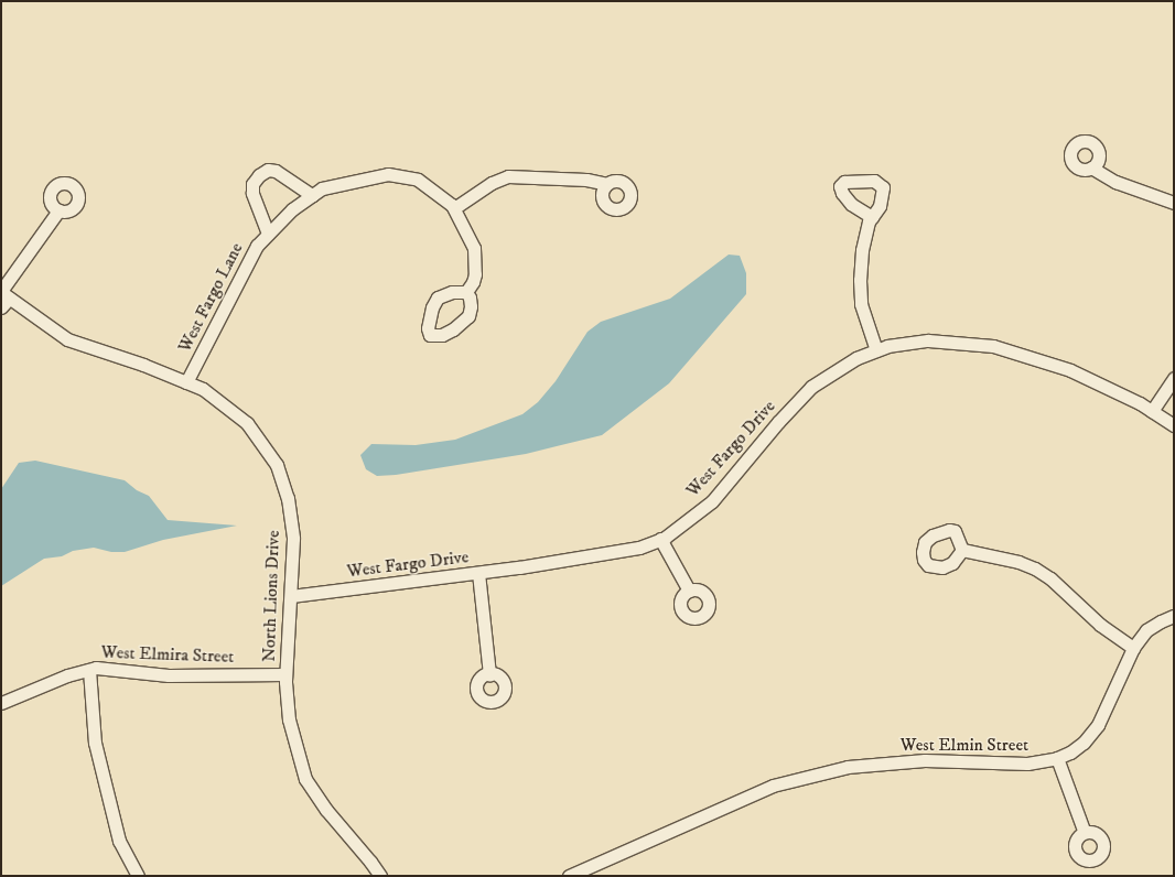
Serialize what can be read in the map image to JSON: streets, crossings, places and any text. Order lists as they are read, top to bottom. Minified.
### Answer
{"streets":{"street":["West Fargo Lane","West Fargo Drive","North Lions Drive","West Elmira Street","West Elmin Street"]},"crossings":[["West Fargo Lane","North Lions Drive"],["West Fargo Drive","North Lions Drive"],["North Lions Drive","West Elmira Street"]]}
